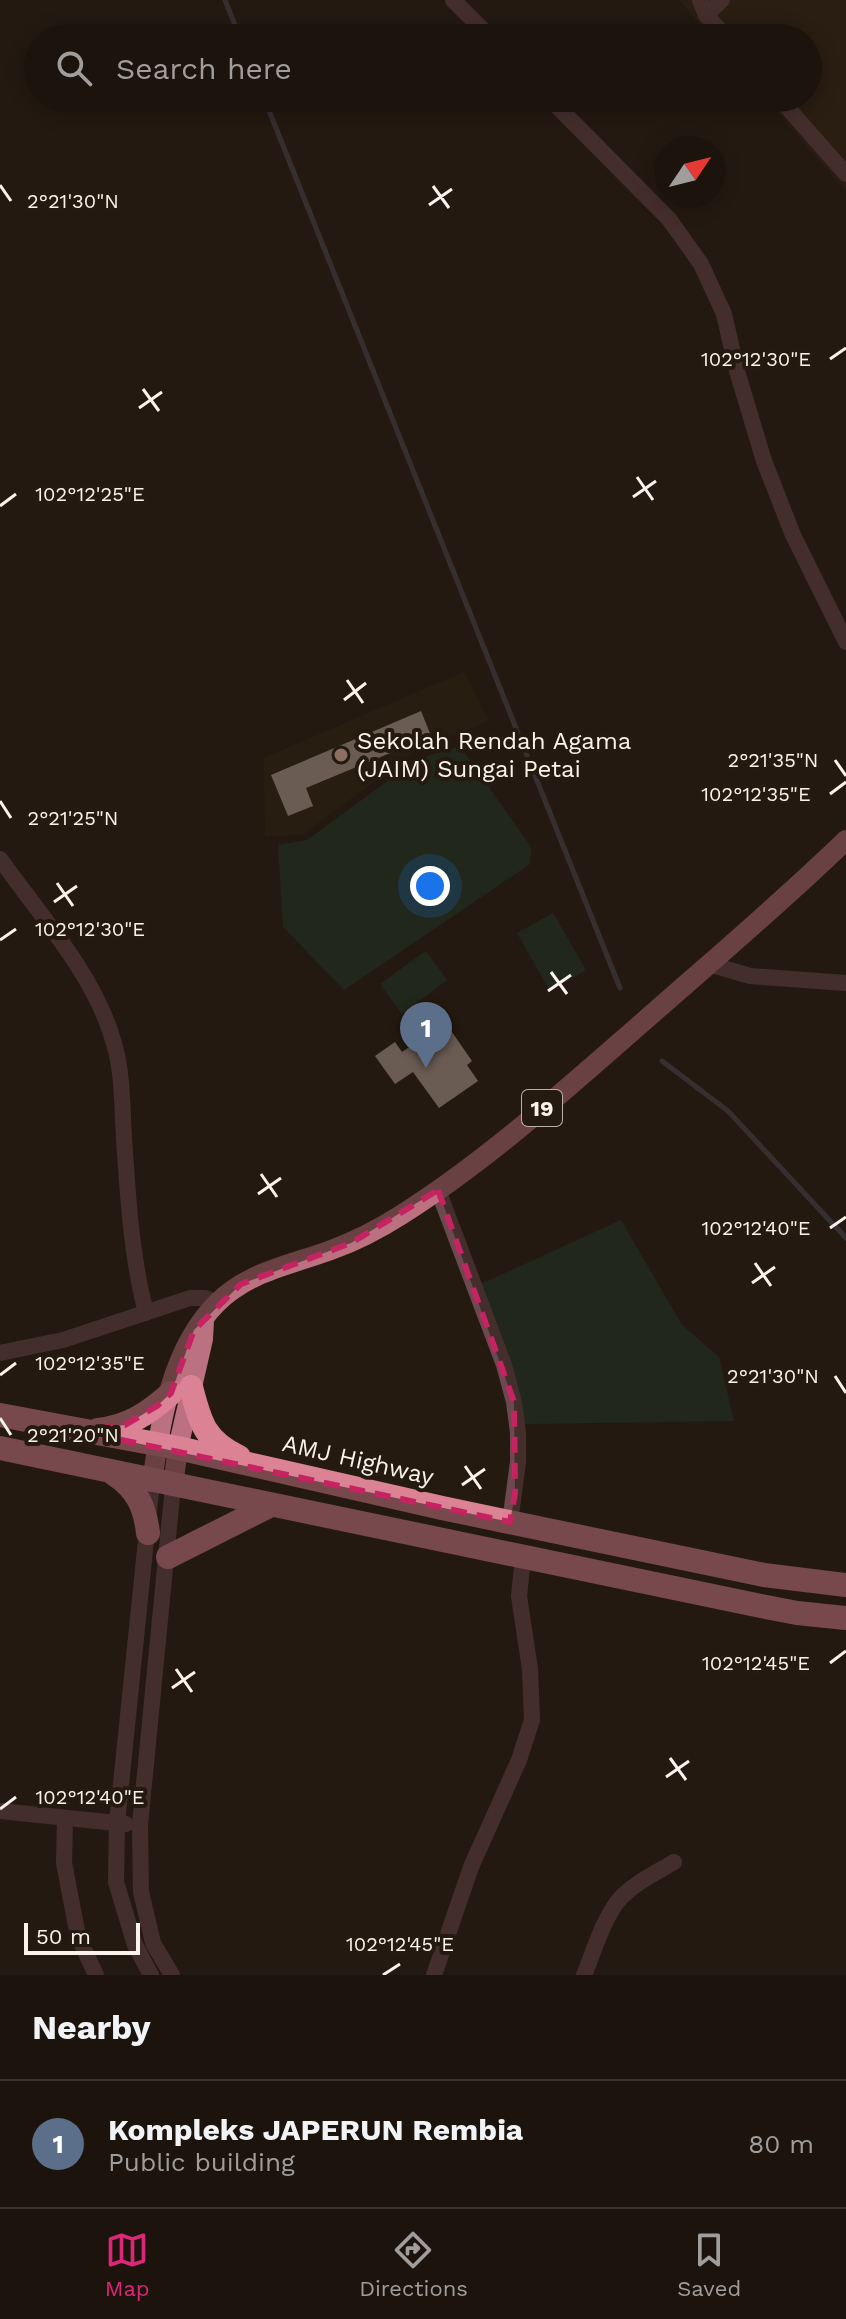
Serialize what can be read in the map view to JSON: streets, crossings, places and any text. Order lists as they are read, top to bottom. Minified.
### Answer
{"streets":{"highway":["AMJ Highway"],"main road":["19"]},"crossings":[["19","AMJ Highway"]],"places":["Sekolah Rendah Agama (JAIM) Sungai Petai"],"scale_bar":"50 m","north":"top right","page":{"search":"Search here","pins":"1","scale":"50 m","heading":"Nearby","list":[{"mark":"1","name":"Kompleks JAPERUN Rembia","note":"Public building","value":"80 m"}],"nav":["Map","Directions","Saved"]},"coordinates":["2°21'30\"N","102°12'30\"E","102°12'25\"E","2°21'35\"N","102°12'35\"E","2°21'25\"N","102°12'40\"E","2°21'20\"N","102°12'45\"E"]}
